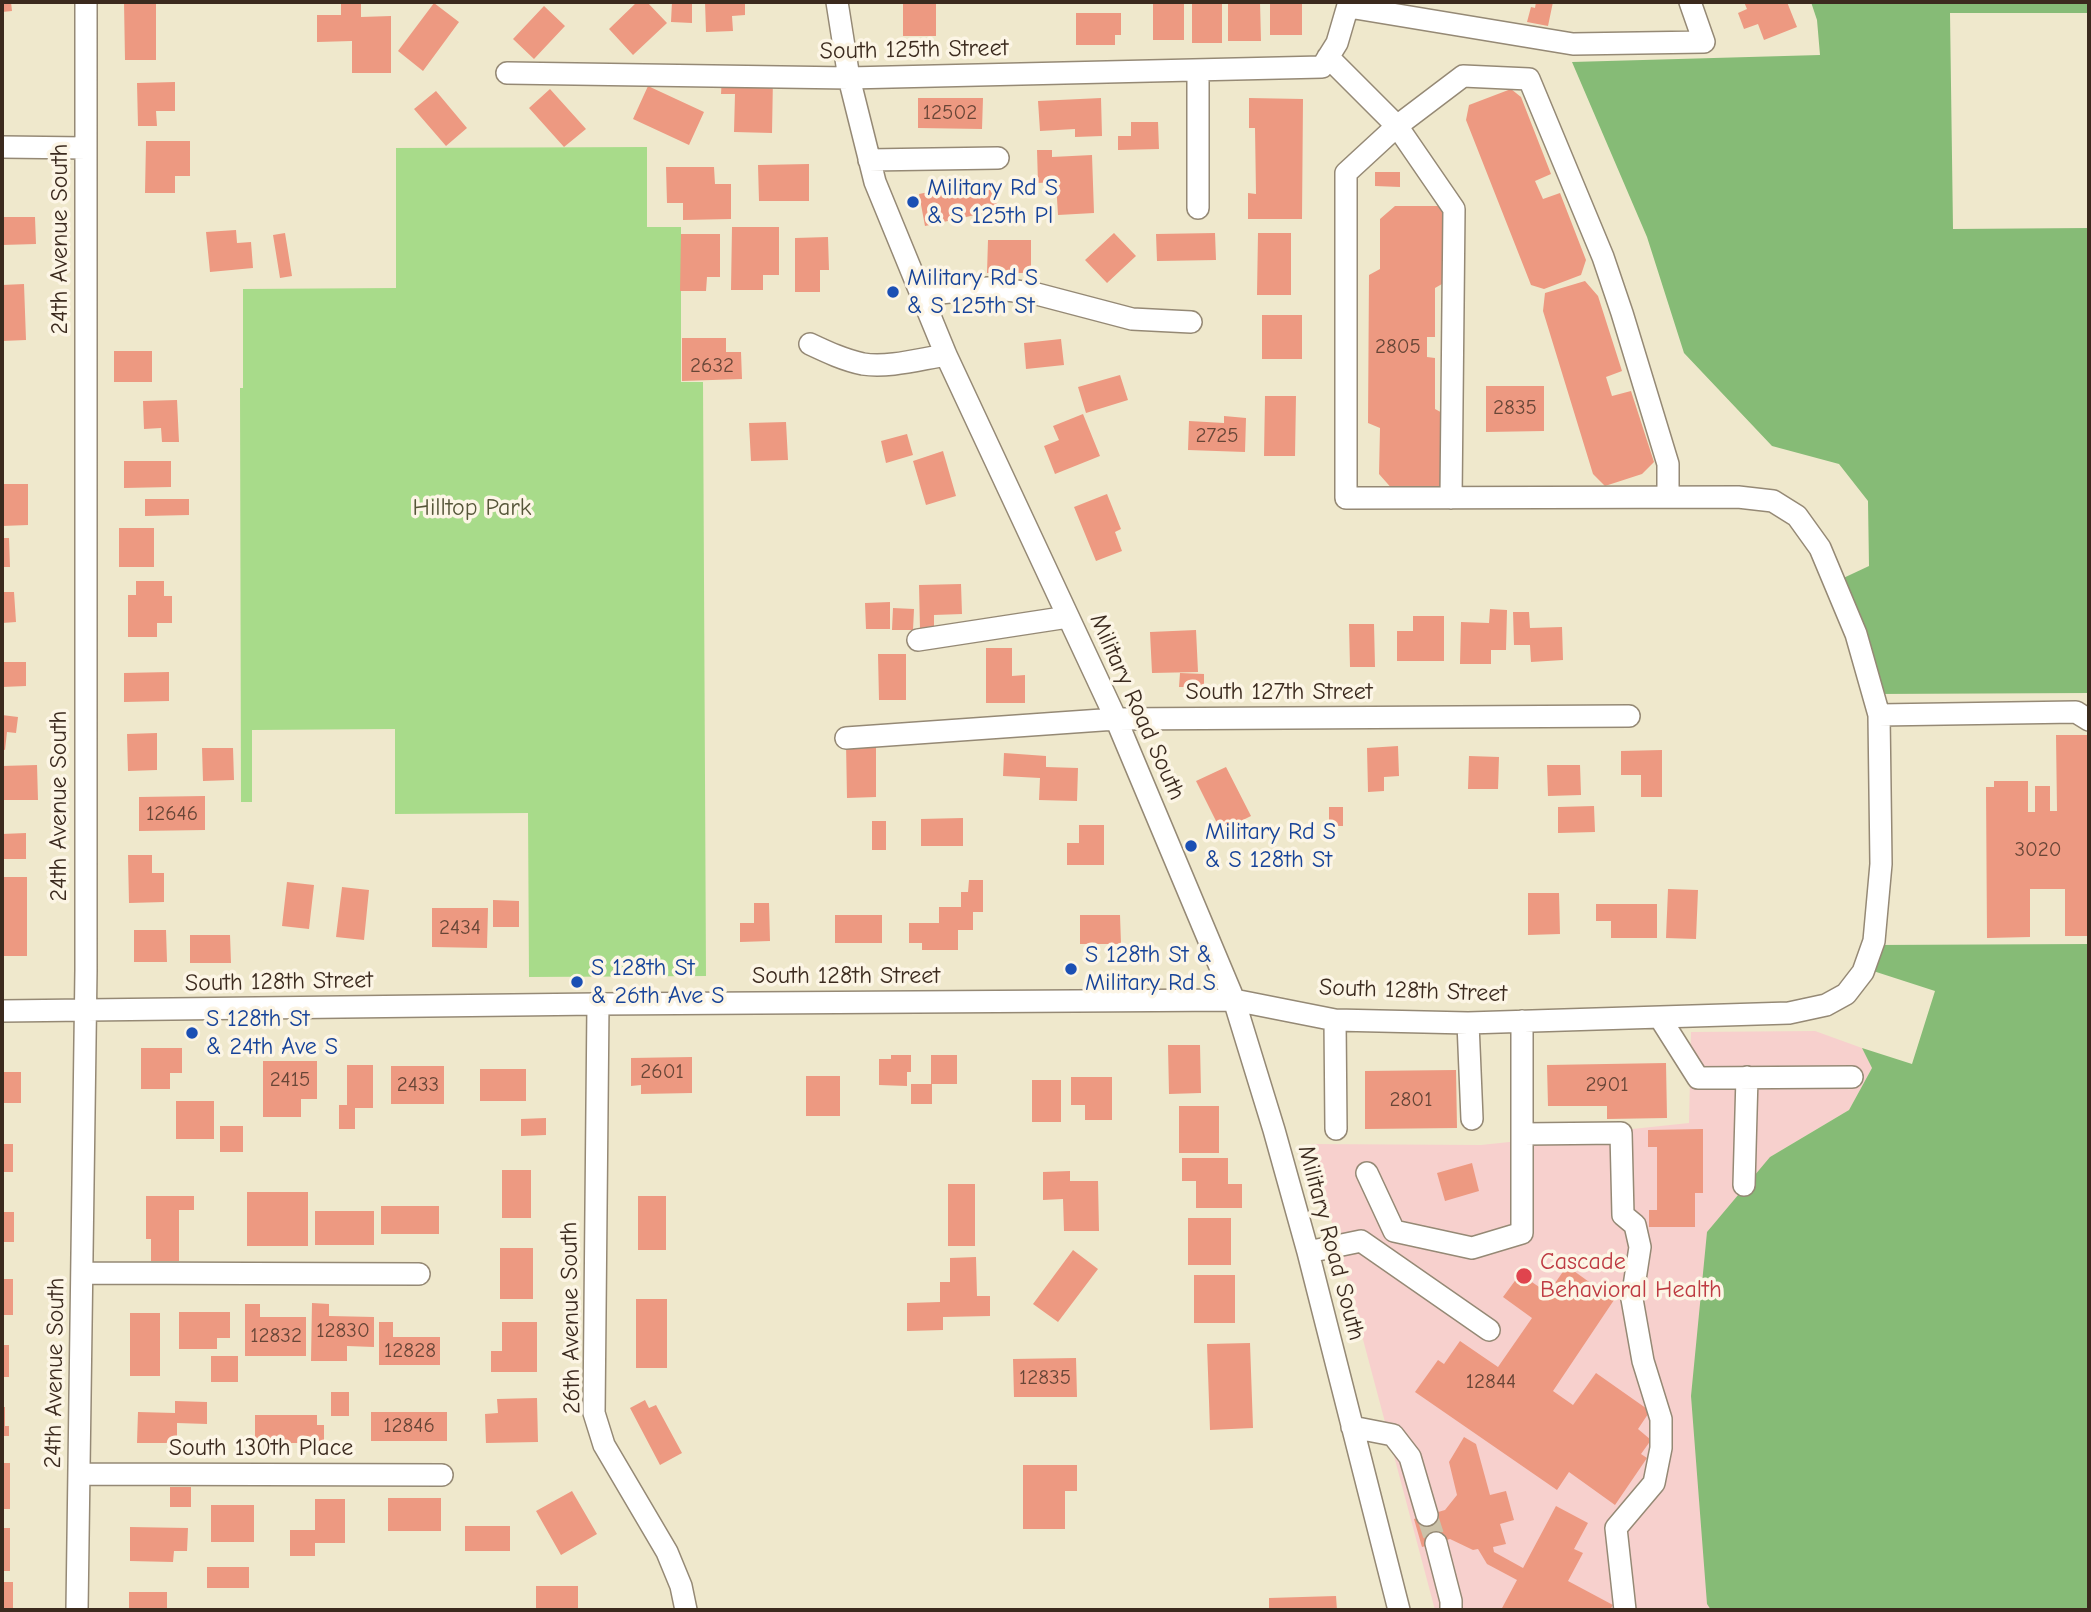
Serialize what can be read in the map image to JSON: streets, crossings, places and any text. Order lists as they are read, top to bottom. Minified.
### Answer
{"streets":{"street":["South 125th Street","24th Avenue South","South 127th Street","Military Road South","South 128th Street","26th Avenue South","South 130th Place"]},"crossings":[["South 125th Street","Military Road South"],["24th Avenue South","South 128th Street"],["24th Avenue South","South 130th Place"],["South 127th Street","Military Road South"],["Military Road South","South 128th Street"],["South 128th Street","26th Avenue South"]],"parks":["Hilltop Park"],"places":["Military Rd S & S 125th Pl","Military Rd S & S 125th St","Military Rd S & S 128th St","S 128th St & Military Rd S","S 128th St & 26th Ave S","S 128th St & 24th Ave S","Cascade Behavioral Health"],"house_numbers":["12502","2805","2632","2835","2725","12646","3020","2434","2601","2415","2433","2901","2801","12830","12832","12828","12835","12844","12846"]}
